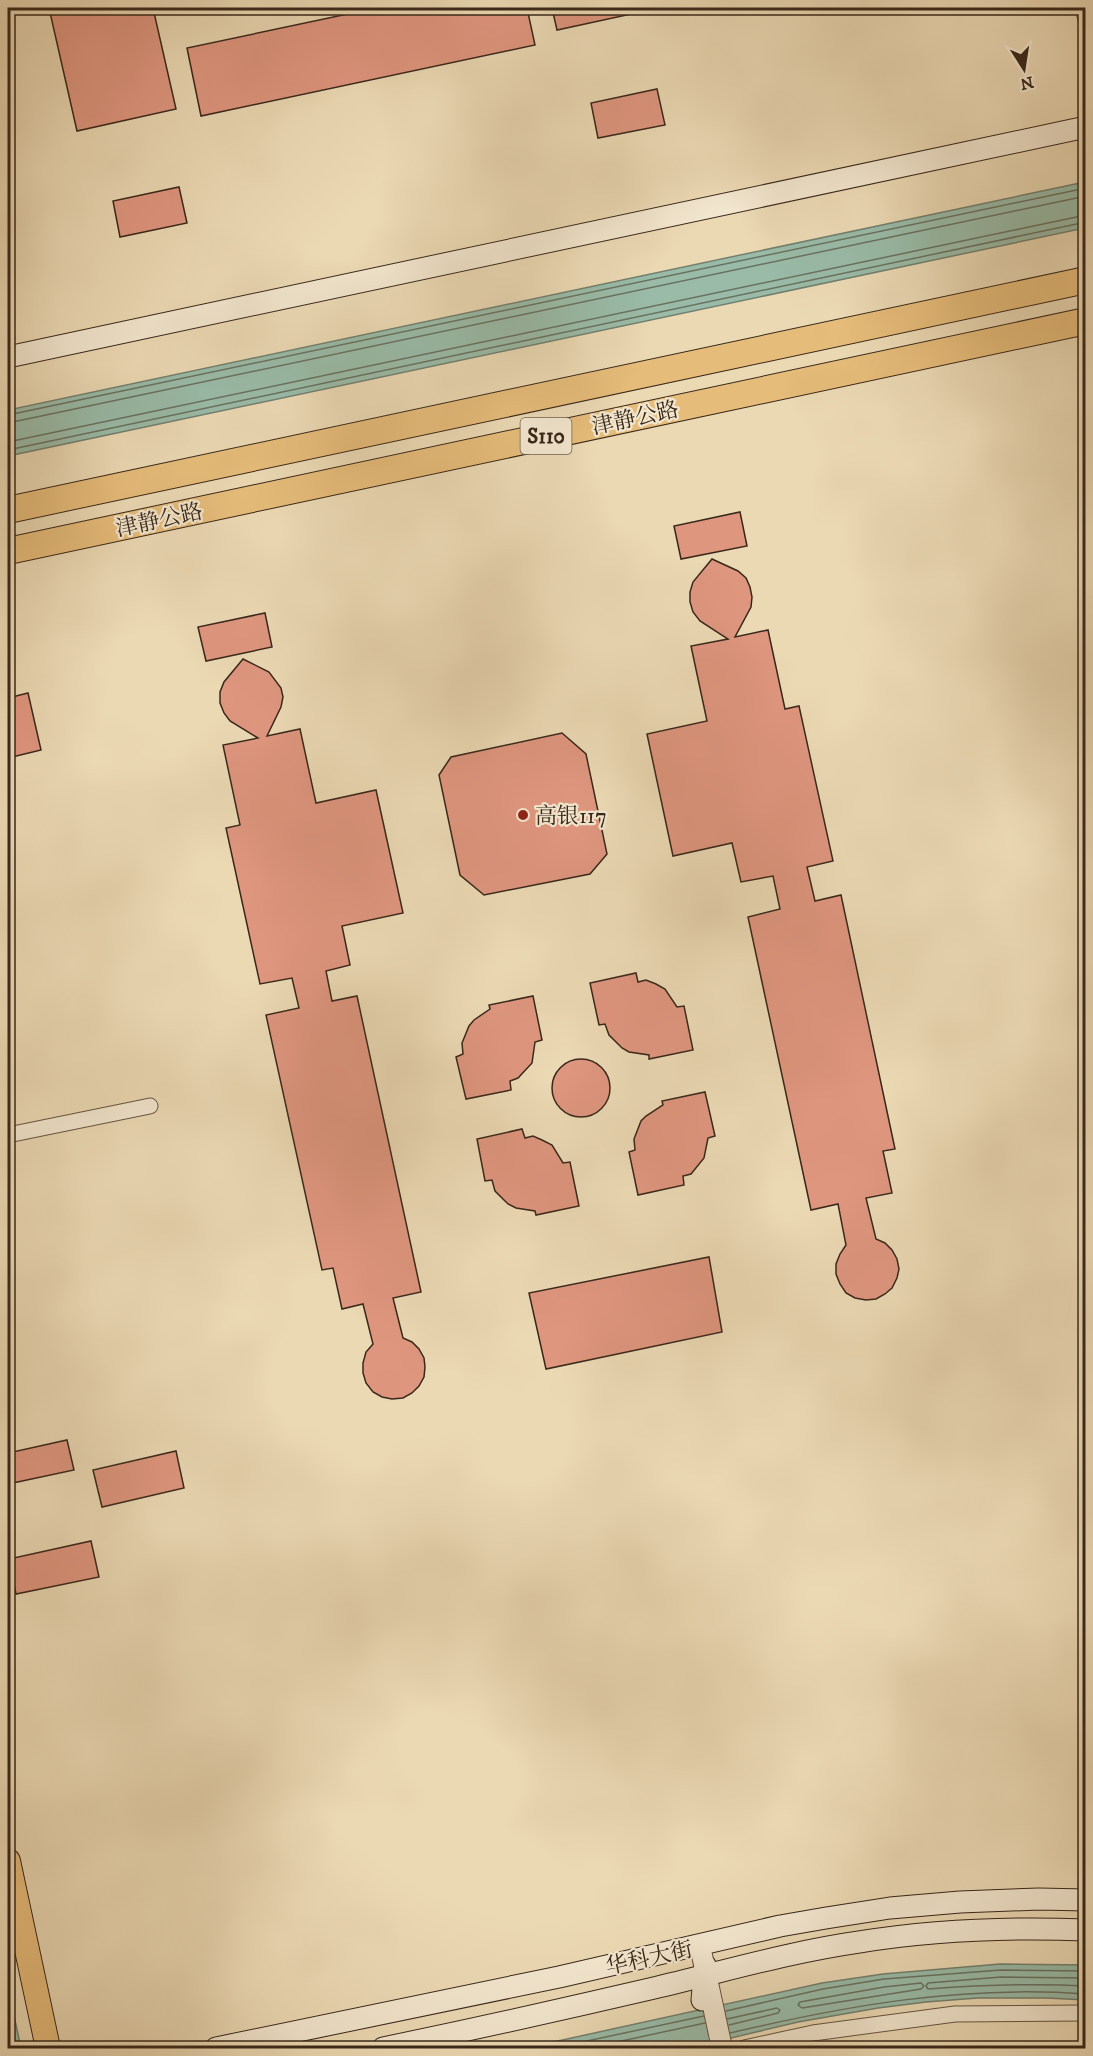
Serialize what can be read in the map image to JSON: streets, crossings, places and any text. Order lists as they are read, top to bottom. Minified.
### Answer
{"streets":{"highway":["津静公路","S110"],"main road":["华科大街"]},"places":["高银117"],"north":"bottom"}
